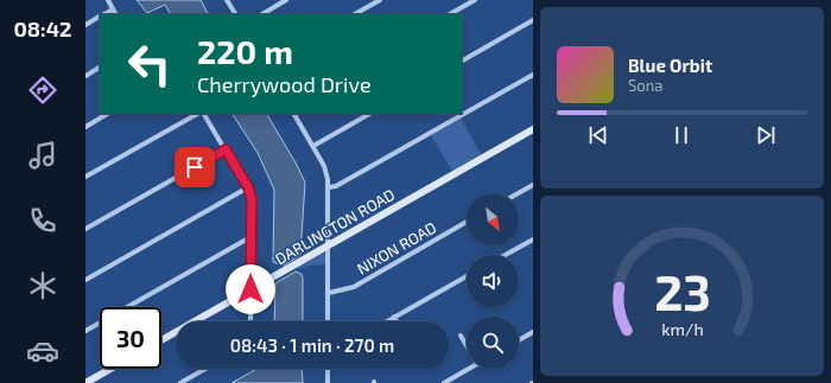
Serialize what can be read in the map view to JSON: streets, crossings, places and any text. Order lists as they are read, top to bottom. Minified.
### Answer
{"streets":{"street":["DARLINGTON ROAD","NIXON ROAD"]},"north":"bottom right","page":{"tabs":"08:42","turn":["220 m","Cherrywood Drive"],"song":["Blue Orbit","Sona"],"limit":"30","trip":"08:43 · 1 min · 270 m","gauge":["23","km/h"]}}
